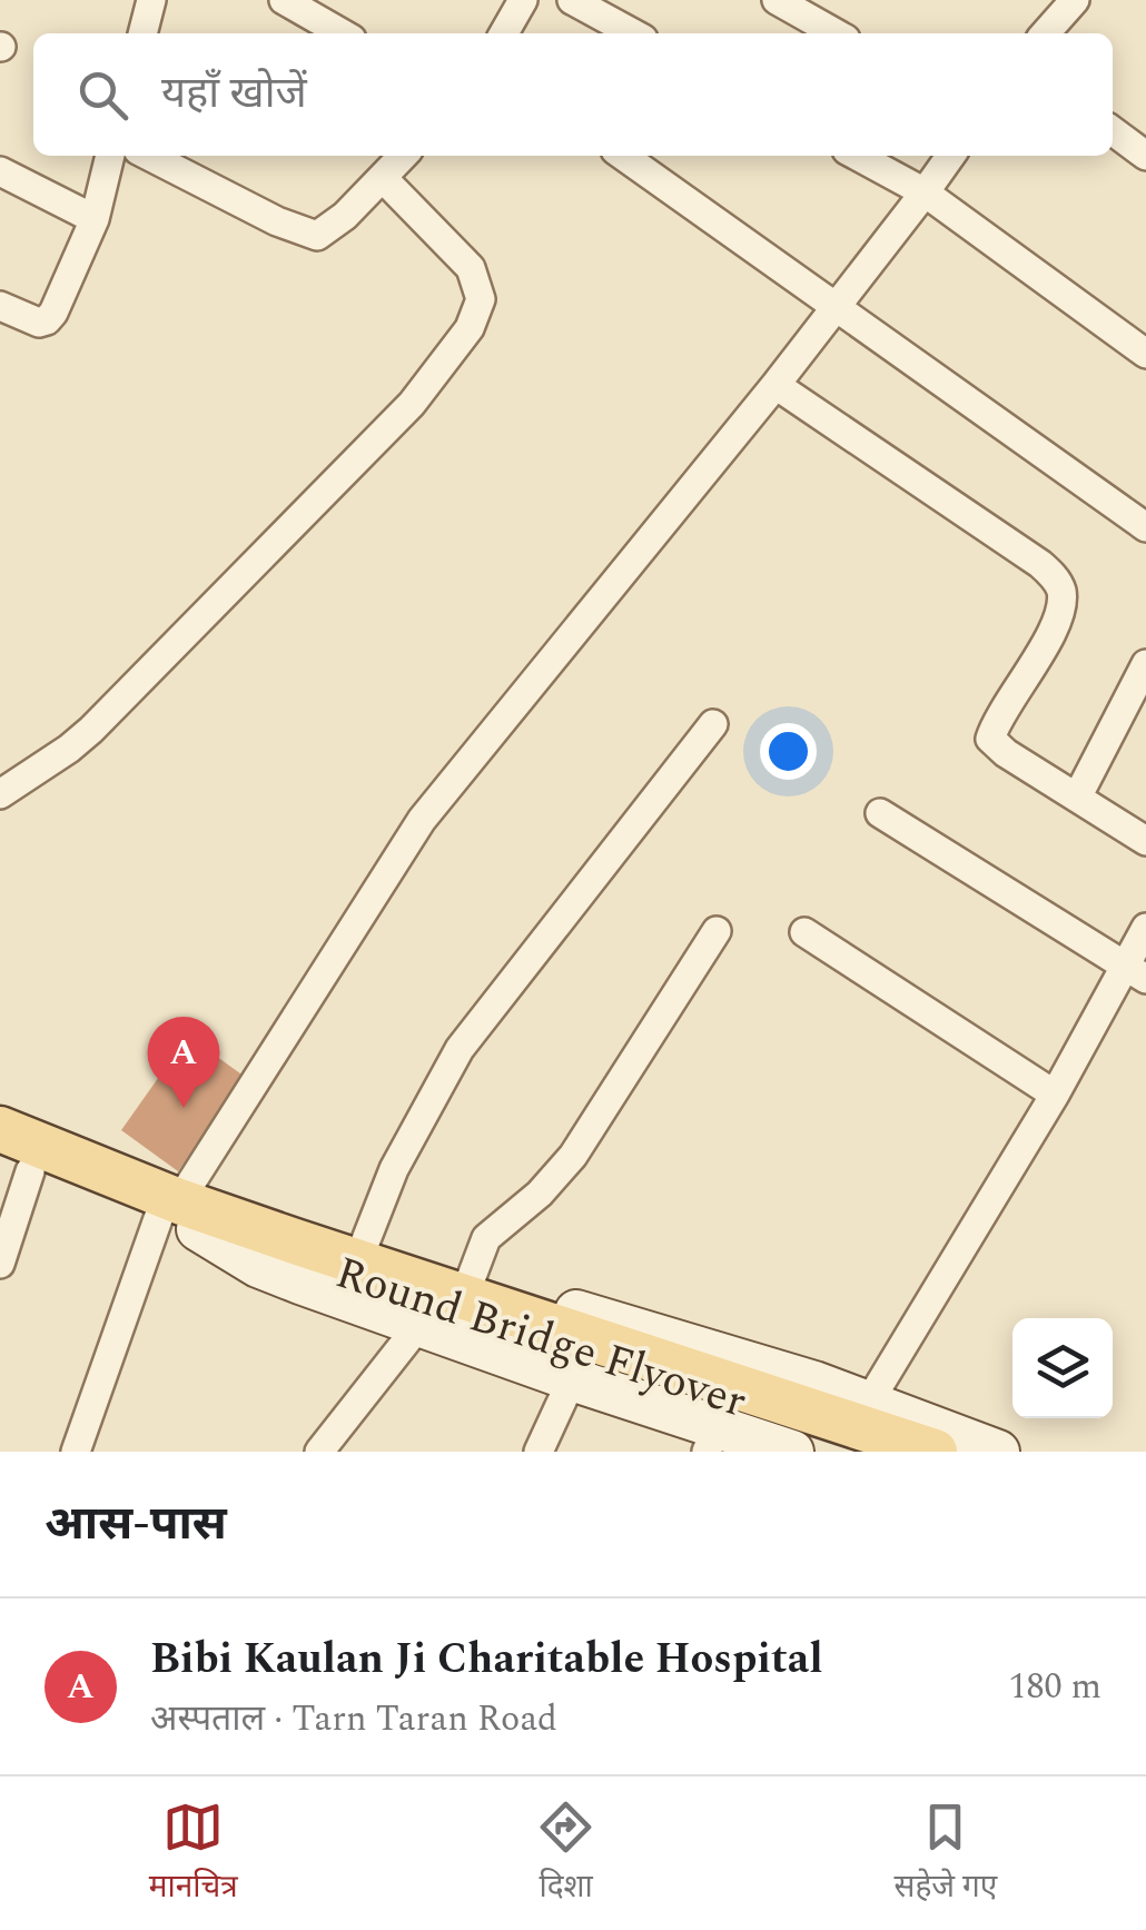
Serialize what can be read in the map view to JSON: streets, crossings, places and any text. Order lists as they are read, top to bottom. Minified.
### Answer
{"streets":{"main road":["Round Bridge Flyover"]},"page":{"search":"यहाँ खोजें","pins":"A","heading":"आस-पास","list":[{"mark":"A","name":"Bibi Kaulan Ji Charitable Hospital","note":"अस्पताल · Tarn Taran Road","value":"180 m"}],"nav":["मानचित्र","दिशा","सहेजे गए"]}}
